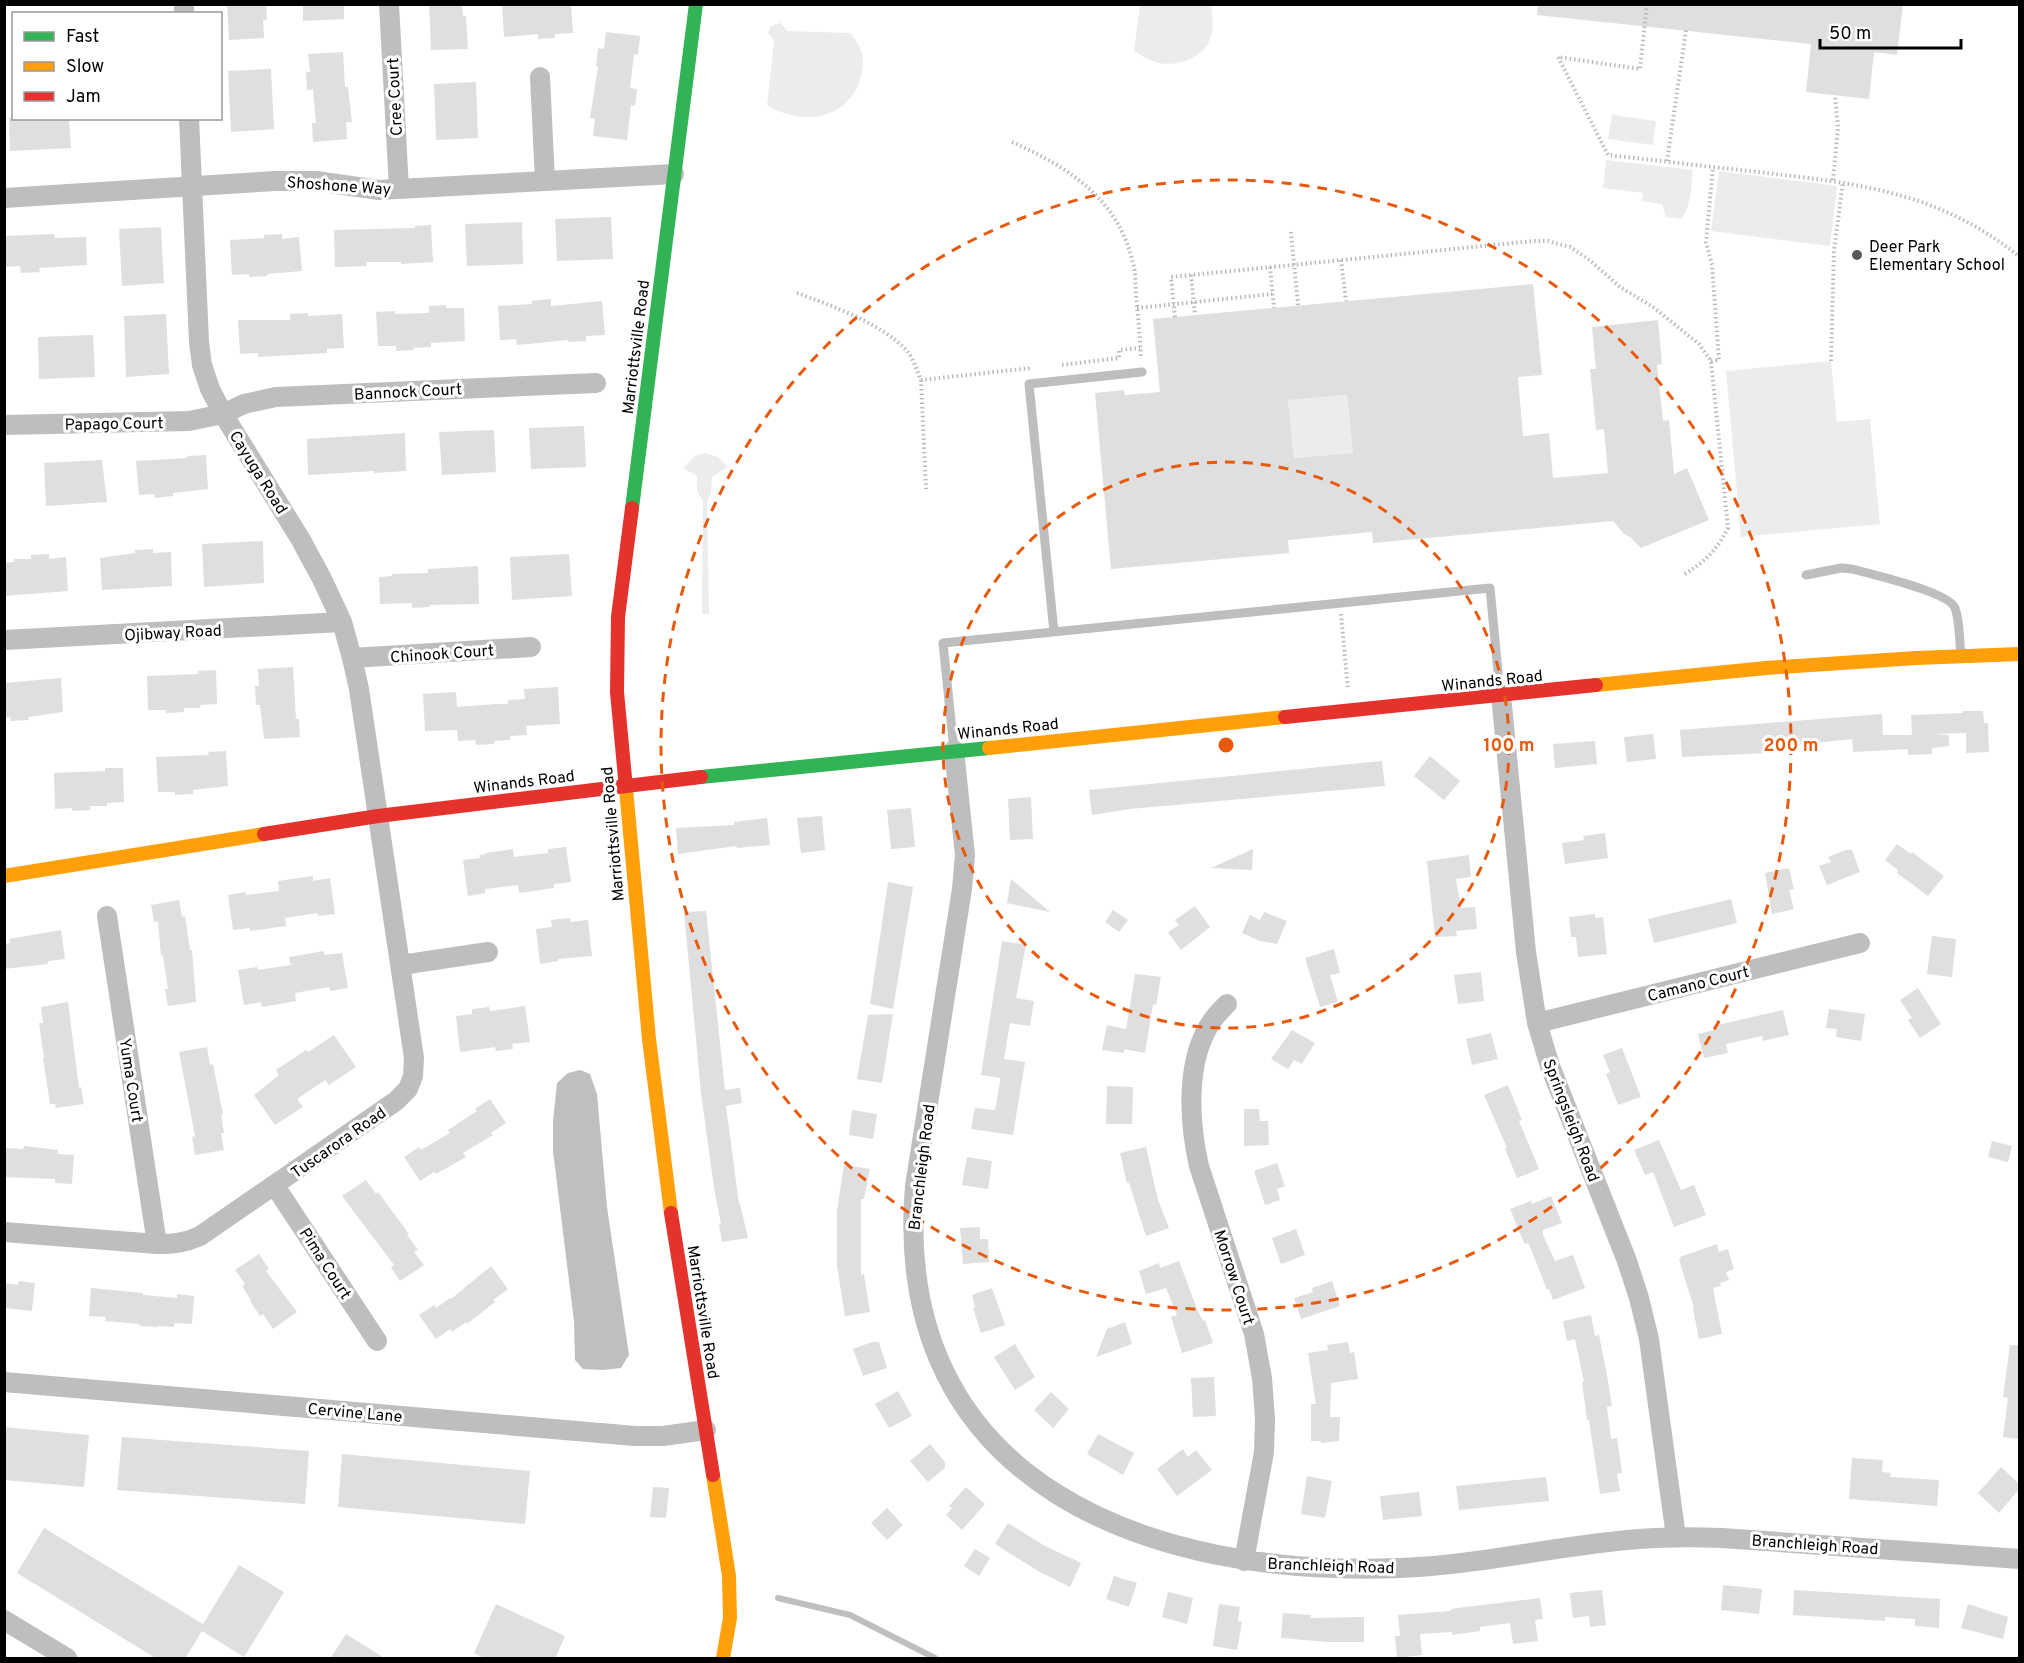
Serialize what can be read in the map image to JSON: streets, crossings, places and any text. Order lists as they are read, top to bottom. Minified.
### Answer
{"streets":{"street":["Cree Court","Shoshone Way","Marriottsville Road","Bannock Court","Papago Court","Cayuga Road","Ojibway Road","Chinook Court","Winands Road","Camano Court","Yuma Court","Springsleigh Road","Tuscarora Road","Branchleigh Road","Pima Court","Morrow Court","Cervine Lane"]},"crossings":[["Cree Court","Shoshone Way"],["Shoshone Way","Marriottsville Road"],["Shoshone Way","Cayuga Road"],["Marriottsville Road","Winands Road"],["Marriottsville Road","Cervine Lane"],["Bannock Court","Papago Court"],["Bannock Court","Cayuga Road"],["Papago Court","Cayuga Road"],["Cayuga Road","Ojibway Road"],["Cayuga Road","Chinook Court"],["Cayuga Road","Winands Road"],["Cayuga Road","Tuscarora Road"],["Winands Road","Springsleigh Road"],["Winands Road","Tuscarora Road"],["Winands Road","Branchleigh Road"],["Camano Court","Springsleigh Road"],["Yuma Court","Tuscarora Road"],["Springsleigh Road","Branchleigh Road"],["Tuscarora Road","Pima Court"],["Branchleigh Road","Morrow Court"]],"places":["Deer Park Elementary School"],"legend":["Fast","Slow","Jam"],"scale_bar":"50 m","rings":["100 m","200 m"]}
